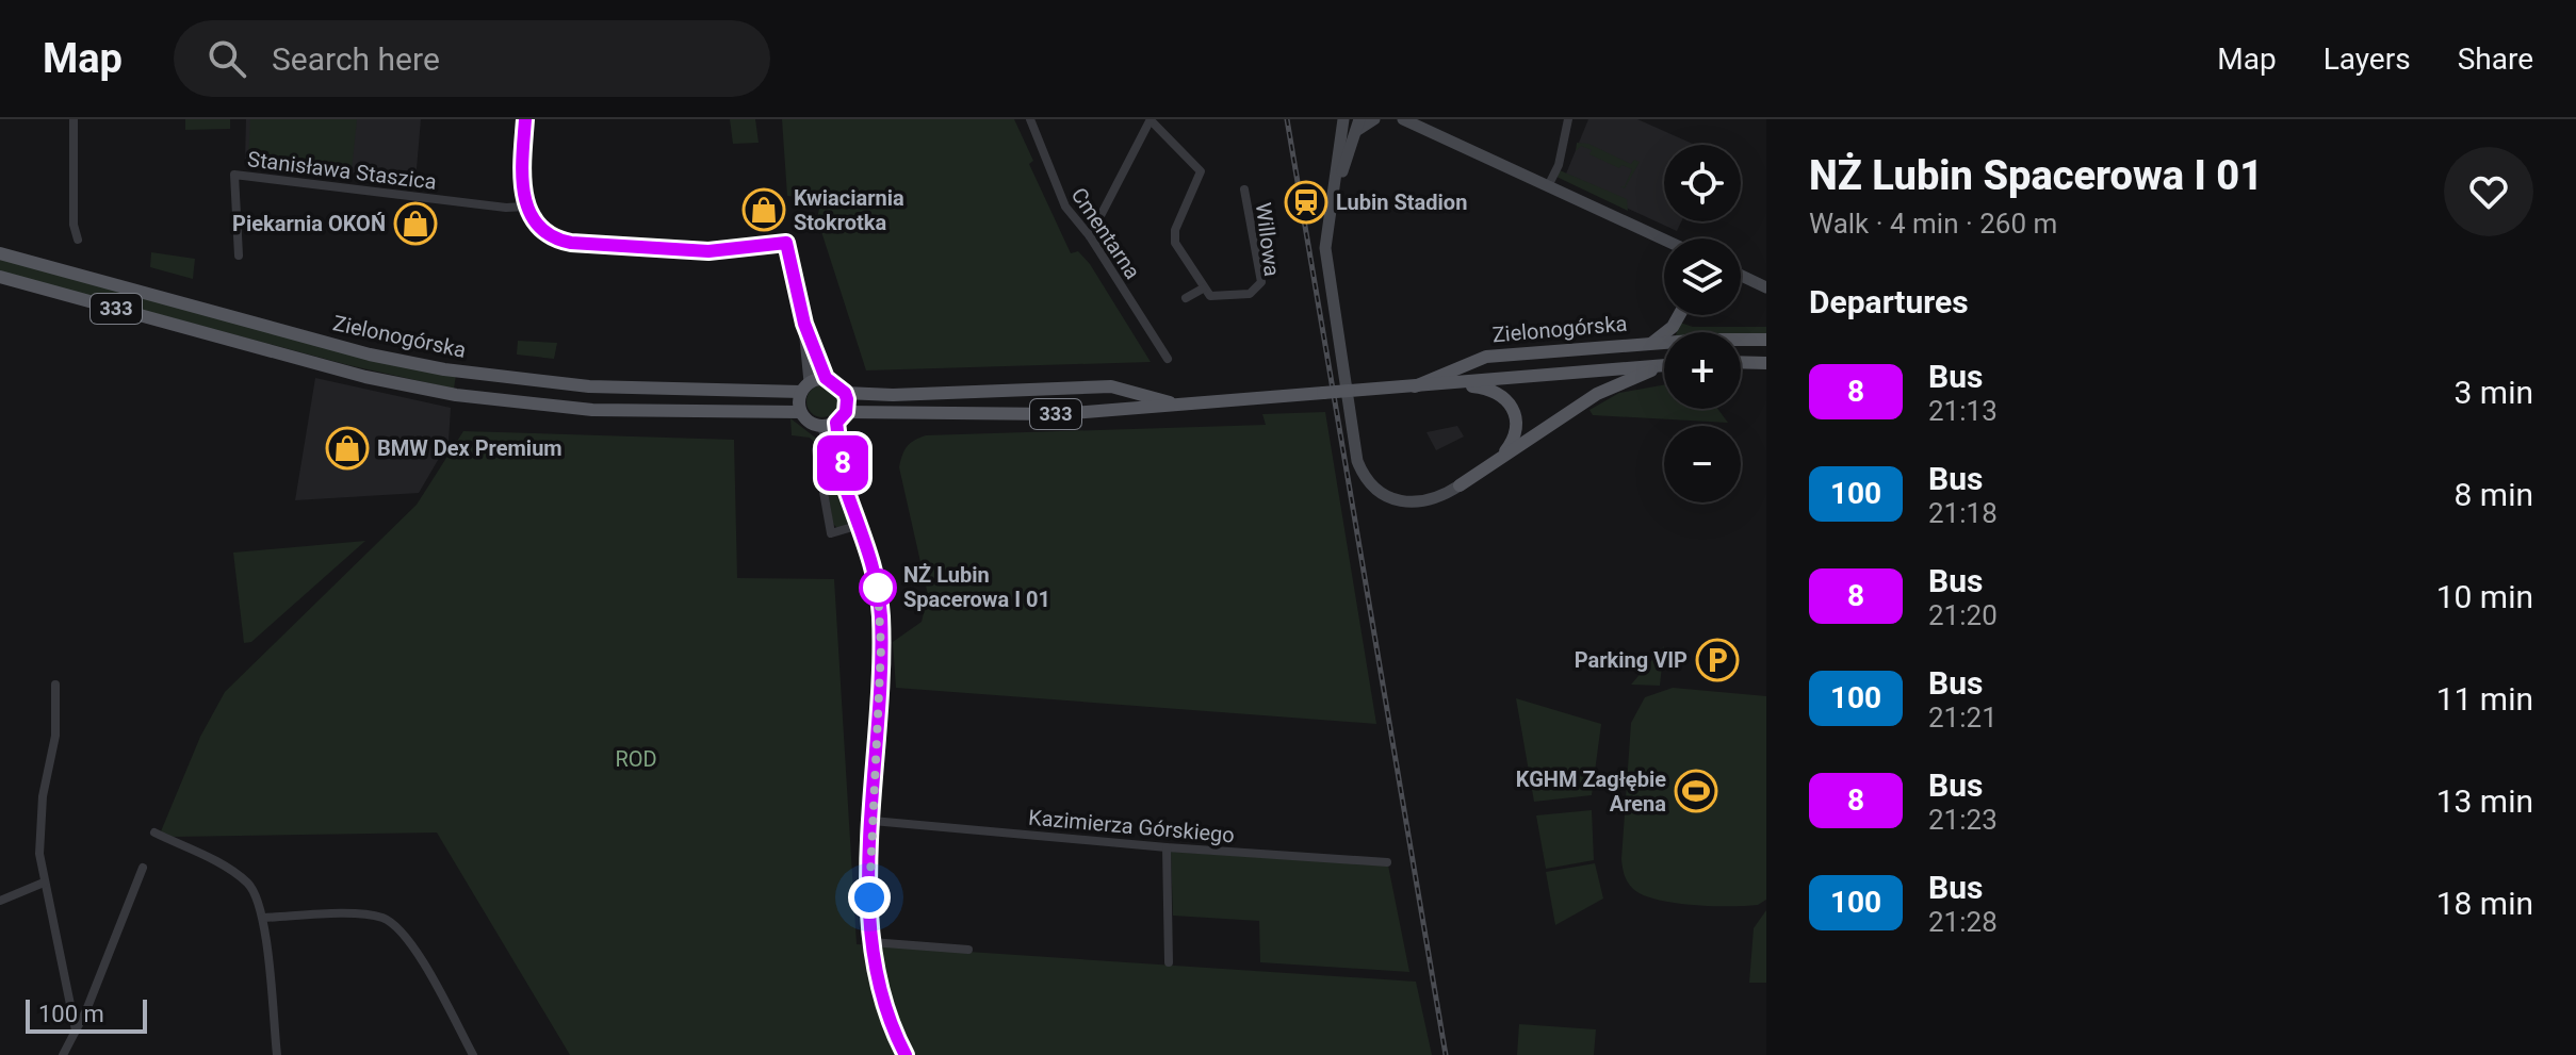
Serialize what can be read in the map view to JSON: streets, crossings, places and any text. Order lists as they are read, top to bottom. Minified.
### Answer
{"streets":{"main road":["333","Zielonogórska"],"street":["Stanisława Staszica","Cmentarna","Willowa","Kazimierza Górskiego"]},"crossings":[["333","Zielonogórska"]],"parks":["ROD"],"places":{"station":["Lubin Stadion"],"shop":["Kwiaciarnia Stokrotka","Piekarnia OKOŃ","BMW Dex Premium"],"other":["NŻ Lubin Spacerowa I 01"],"parking":["Parking VIP"],"sports":["KGHM Zagłębie Arena"]},"lines":["bus line 8"],"scale_bar":"100 m","page":{"header":"Map","search":"Search here","nav":["Map","Layers","Share"],"on_map":"8","heading":[["NŻ Lubin Spacerowa I 01","Walk · 4 min · 260 m"],"Departures"],"map_buttons":["+","−"],"list":[{"mark":"8","name":"Bus","note":"21:13","value":"3 min"},{"mark":"100","name":"Bus","note":"21:18","value":"8 min"},{"mark":"8","name":"Bus","note":"21:20","value":"10 min"},{"mark":"100","name":"Bus","note":"21:21","value":"11 min"},{"mark":"8","name":"Bus","note":"21:23","value":"13 min"},{"mark":"100","name":"Bus","note":"21:28","value":"18 min"}],"scale":"100 m"}}
